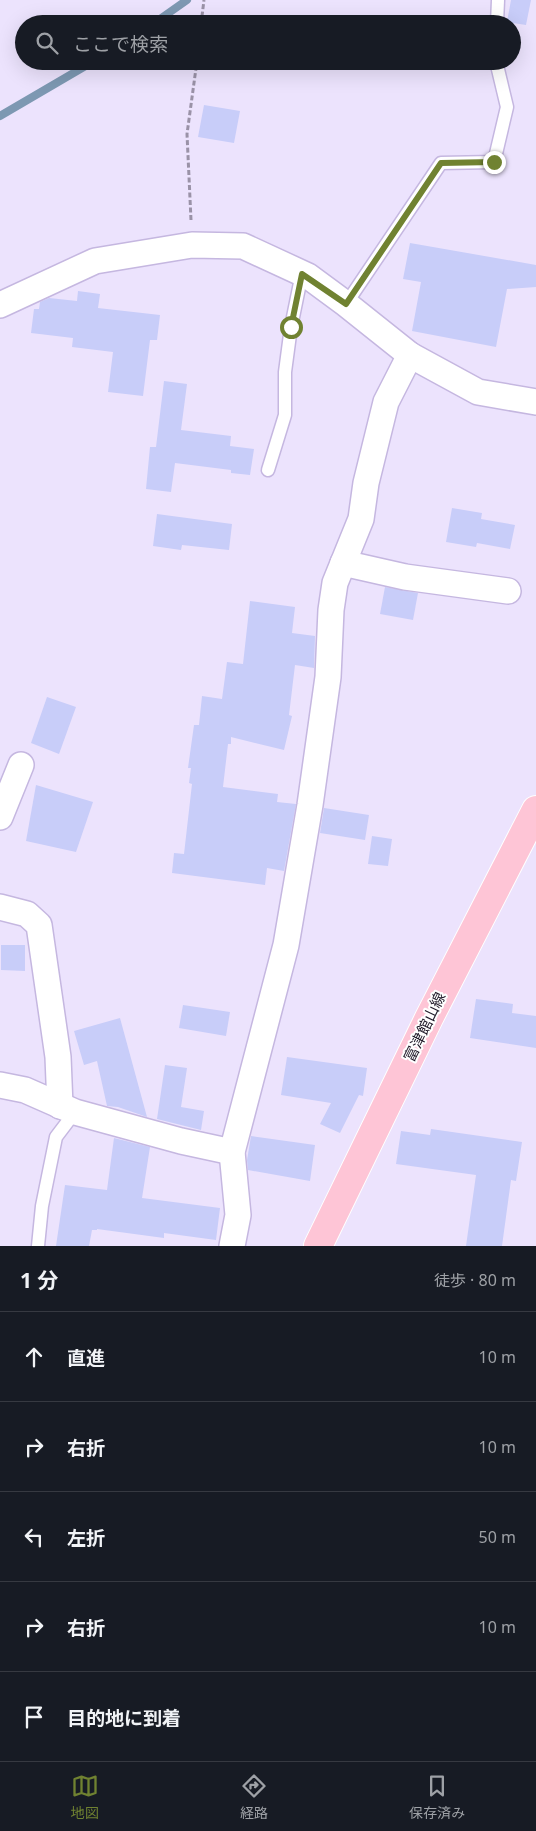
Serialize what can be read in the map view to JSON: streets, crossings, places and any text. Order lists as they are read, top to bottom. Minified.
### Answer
{"streets":{"main road":["富津館山線"]},"page":{"search":"ここで検索","heading":["1 分","徒歩 · 80 m"],"list":[["直進","10 m"],["右折","10 m"],["左折","50 m"],["右折","10 m"],"目的地に到着"],"nav":["地図","経路","保存済み"]}}
